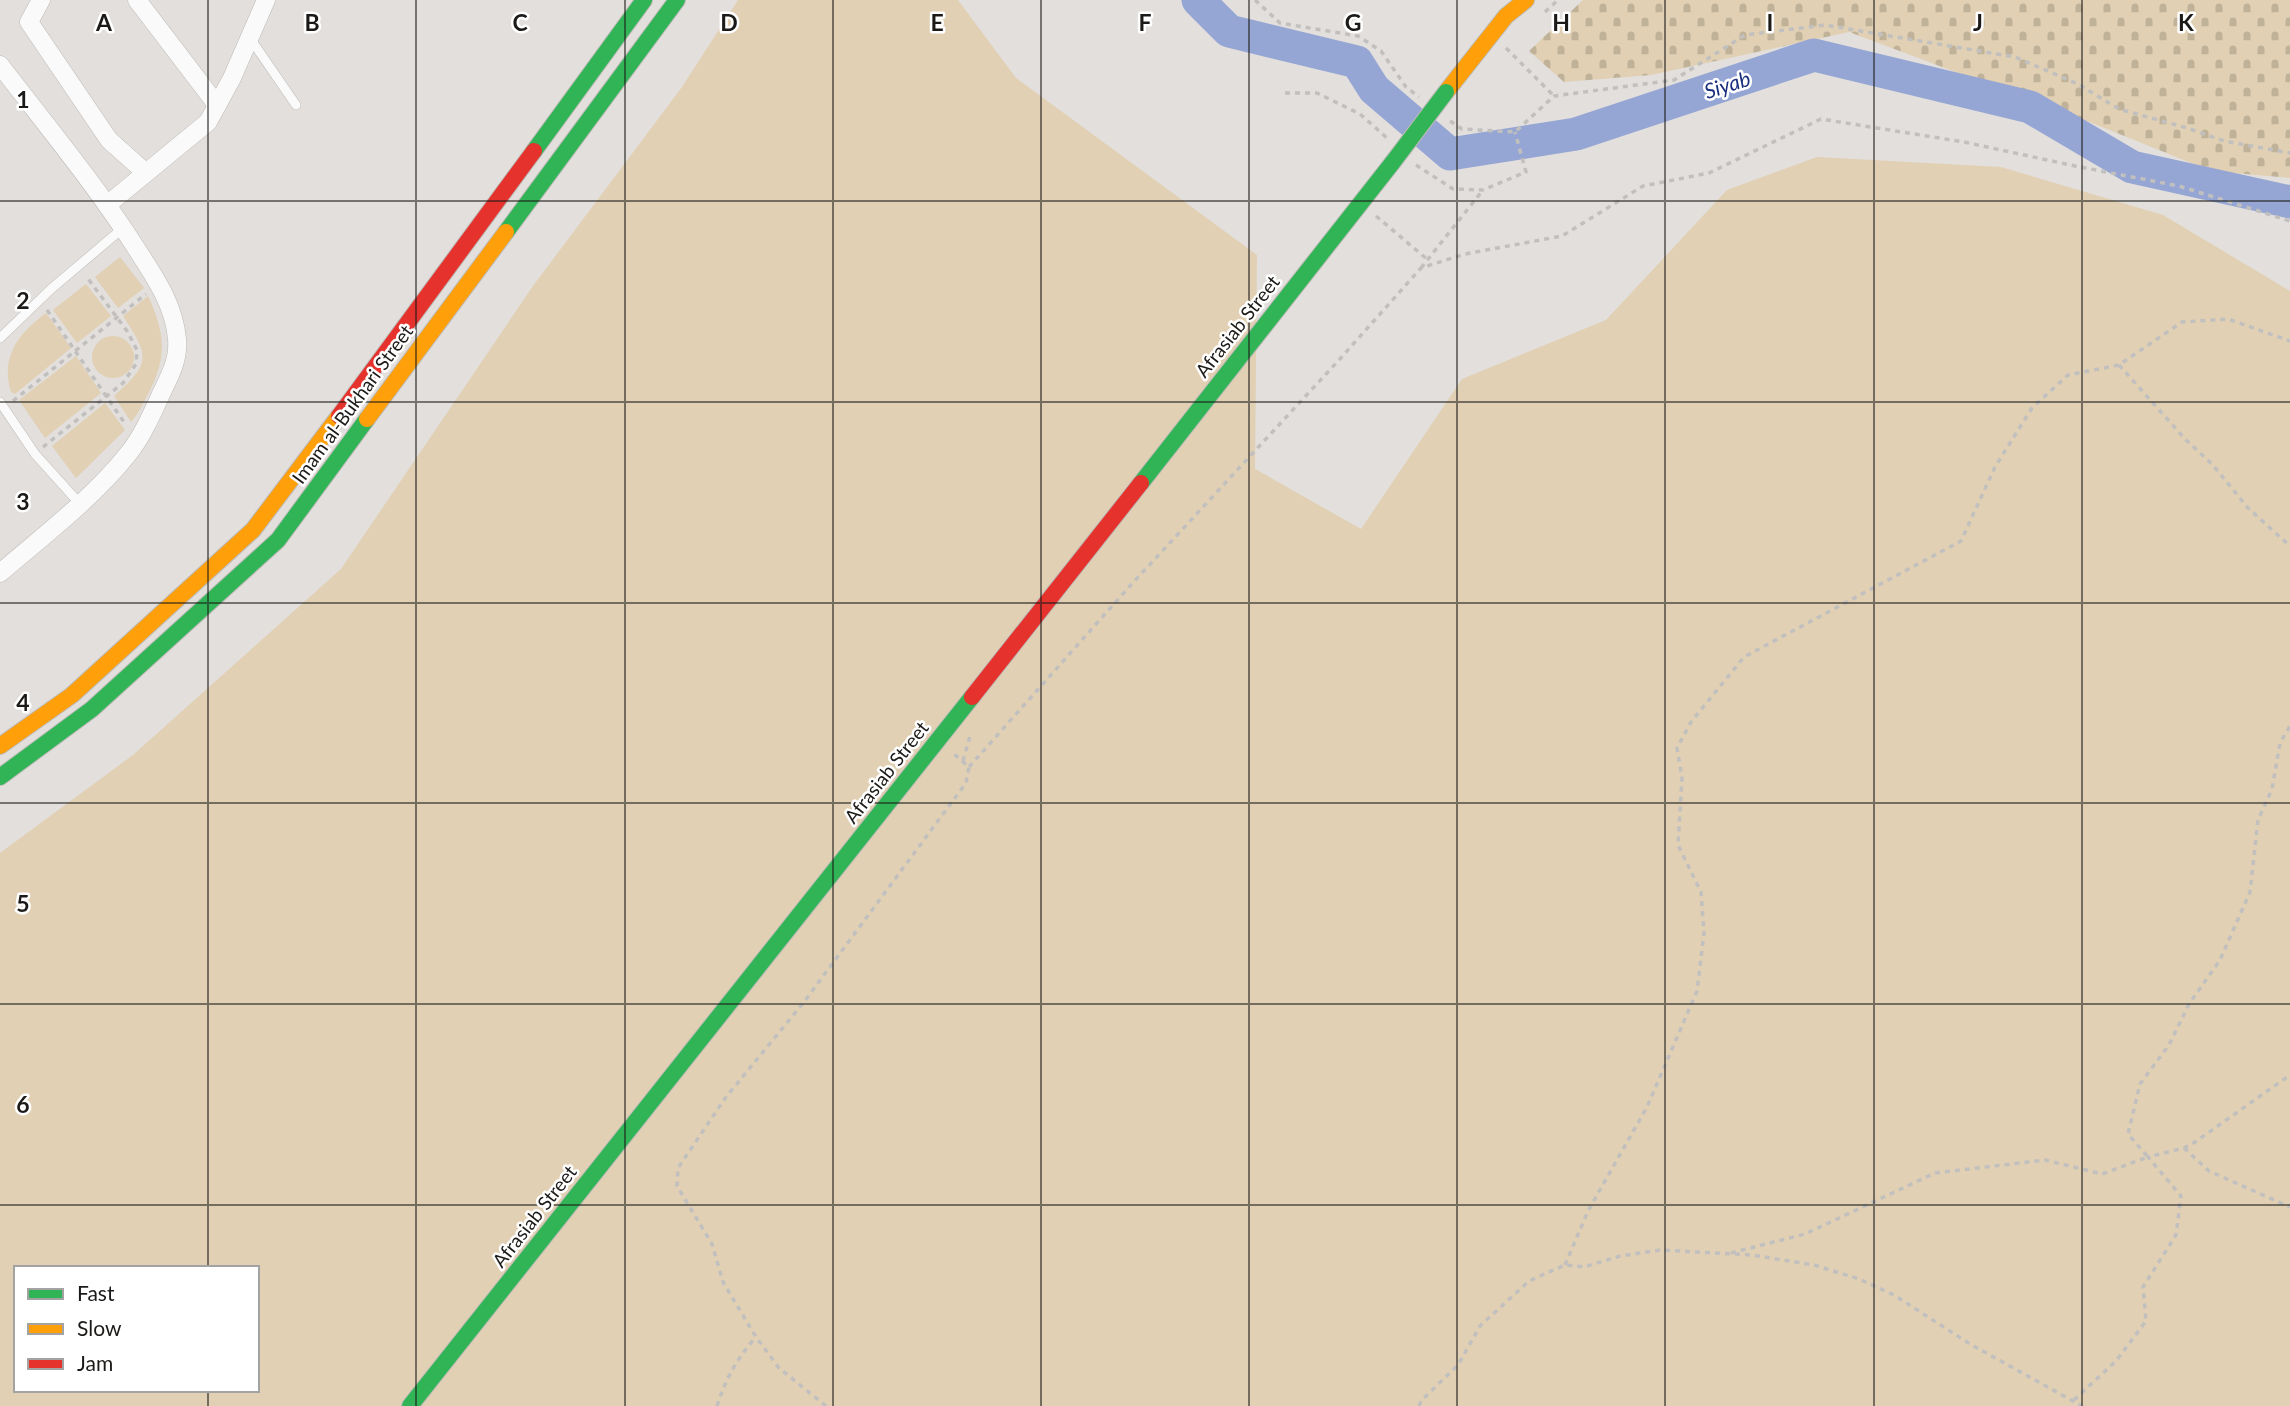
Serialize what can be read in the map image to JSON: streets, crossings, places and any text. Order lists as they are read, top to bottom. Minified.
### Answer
{"streets":{"main road":["Afrasiab Street","Imam al-Bukhari Street"]},"water":["Siyab"],"legend":["Fast","Slow","Jam"],"grid":{"columns":["A","B","C","D","E","F","G","H","I","J","K"],"rows":["1","2","3","4","5","6"]}}
